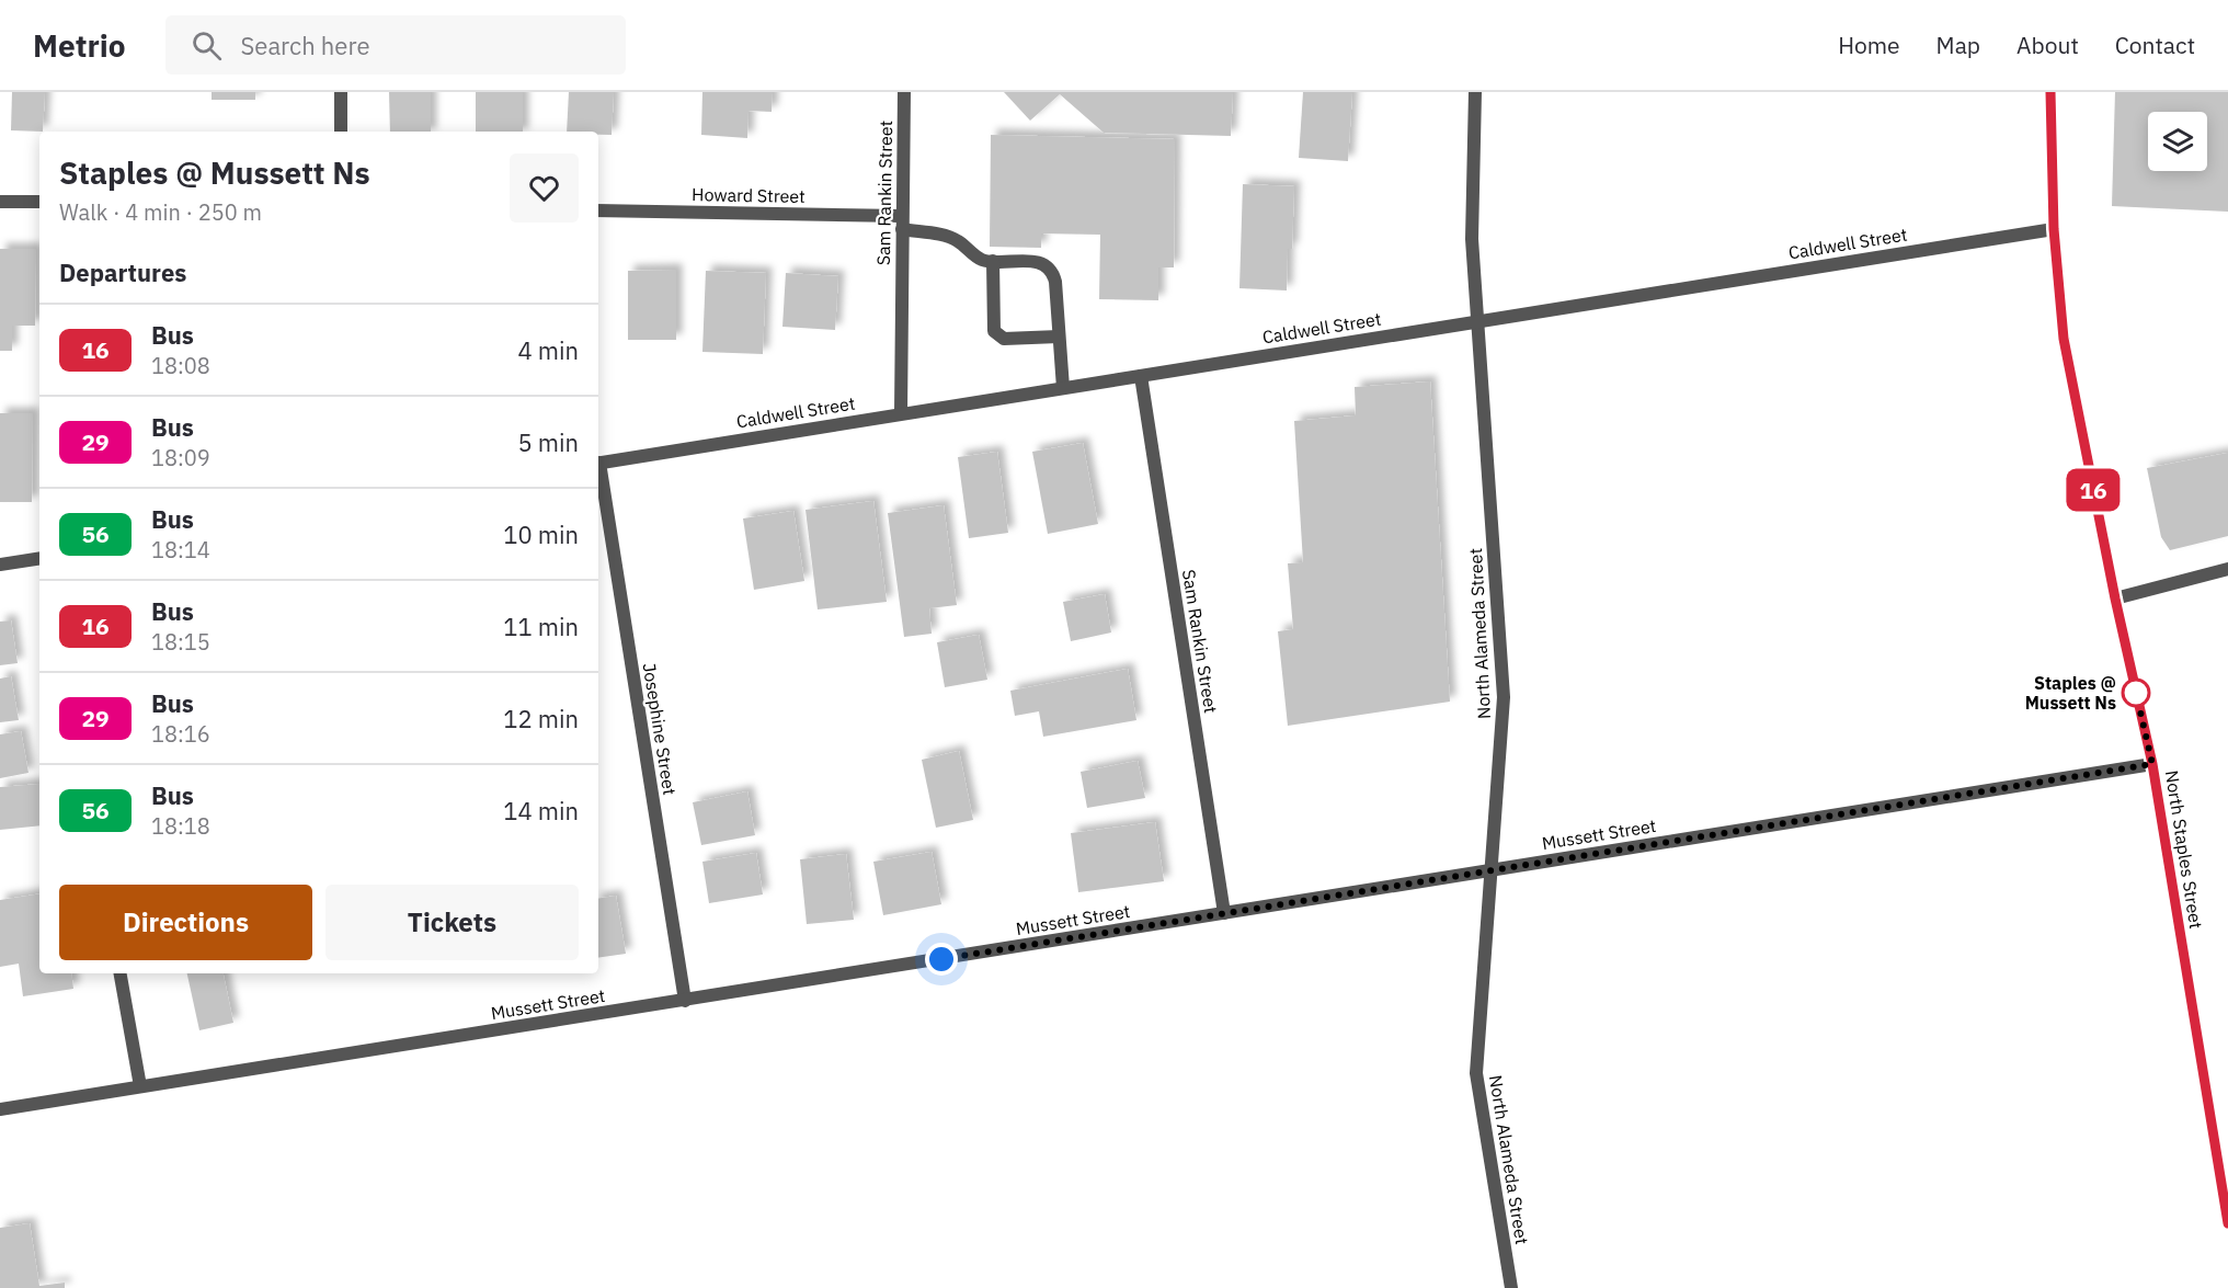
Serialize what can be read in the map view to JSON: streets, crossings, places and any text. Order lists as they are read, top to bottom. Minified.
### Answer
{"streets":{"main road":["North Staples Street"],"street":["Sam Rankin Street","Howard Street","Caldwell Street","North Alameda Street","Josephine Street","Mussett Street"]},"crossings":[["Sam Rankin Street","Howard Street"],["Sam Rankin Street","Caldwell Street"],["Sam Rankin Street","Mussett Street"],["Caldwell Street","North Alameda Street"],["Caldwell Street","North Staples Street"],["North Alameda Street","Mussett Street"],["Josephine Street","Mussett Street"],["Mussett Street","North Staples Street"]],"places":["Staples @ Mussett Ns"],"lines":["bus line 16"],"page":{"header":"Metrio","search":"Search here","nav":["Home","Map","About","Contact"],"on_map":"16","heading":[["Staples @ Mussett Ns","Walk · 4 min · 250 m"],"Departures"],"list":[{"mark":"16","name":"Bus","note":"18:08","value":"4 min"},{"mark":"29","name":"Bus","note":"18:09","value":"5 min"},{"mark":"56","name":"Bus","note":"18:14","value":"10 min"},{"mark":"16","name":"Bus","note":"18:15","value":"11 min"},{"mark":"29","name":"Bus","note":"18:16","value":"12 min"},{"mark":"56","name":"Bus","note":"18:18","value":"14 min"}],"buttons":["Directions","Tickets"]}}
